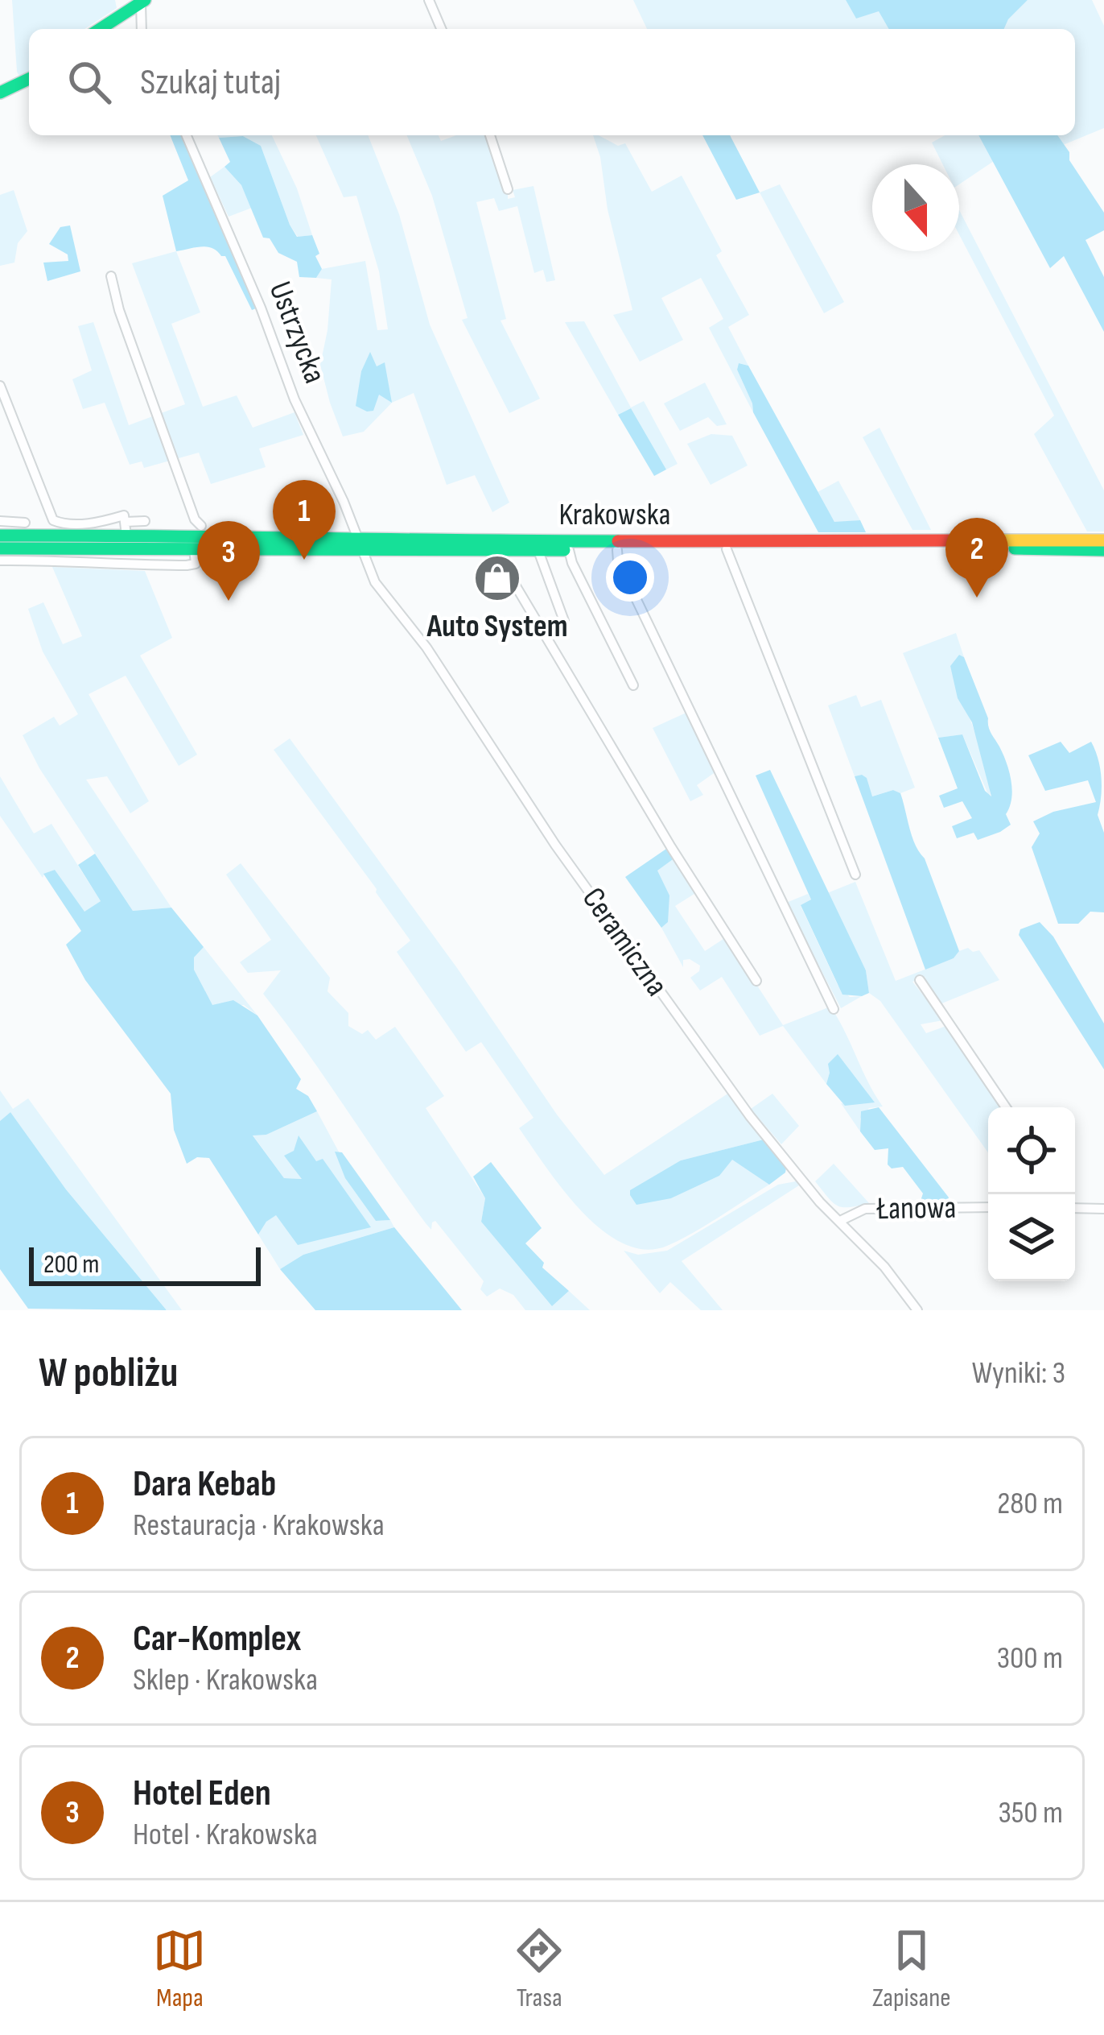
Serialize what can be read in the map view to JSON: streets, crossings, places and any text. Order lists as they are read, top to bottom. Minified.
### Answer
{"streets":{"main road":["Krakowska"],"street":["Ustrzycka","Ceramiczna","Łanowa"]},"crossings":[["Ustrzycka","Krakowska"],["Ustrzycka","Ceramiczna"],["Krakowska","Ceramiczna"],["Ceramiczna","Łanowa"]],"places":{"shop":["Auto System"]},"scale_bar":"200 m","north":"bottom","page":{"search":"Szukaj tutaj","pins":["1","2","3"],"scale":"200 m","heading":["W pobliżu","Wyniki: 3"],"list":[{"mark":"1","name":"Dara Kebab","note":"Restauracja · Krakowska","value":"280 m"},{"mark":"2","name":"Car-Komplex","note":"Sklep · Krakowska","value":"300 m"},{"mark":"3","name":"Hotel Eden","note":"Hotel · Krakowska","value":"350 m"}],"nav":["Mapa","Trasa","Zapisane"]}}
